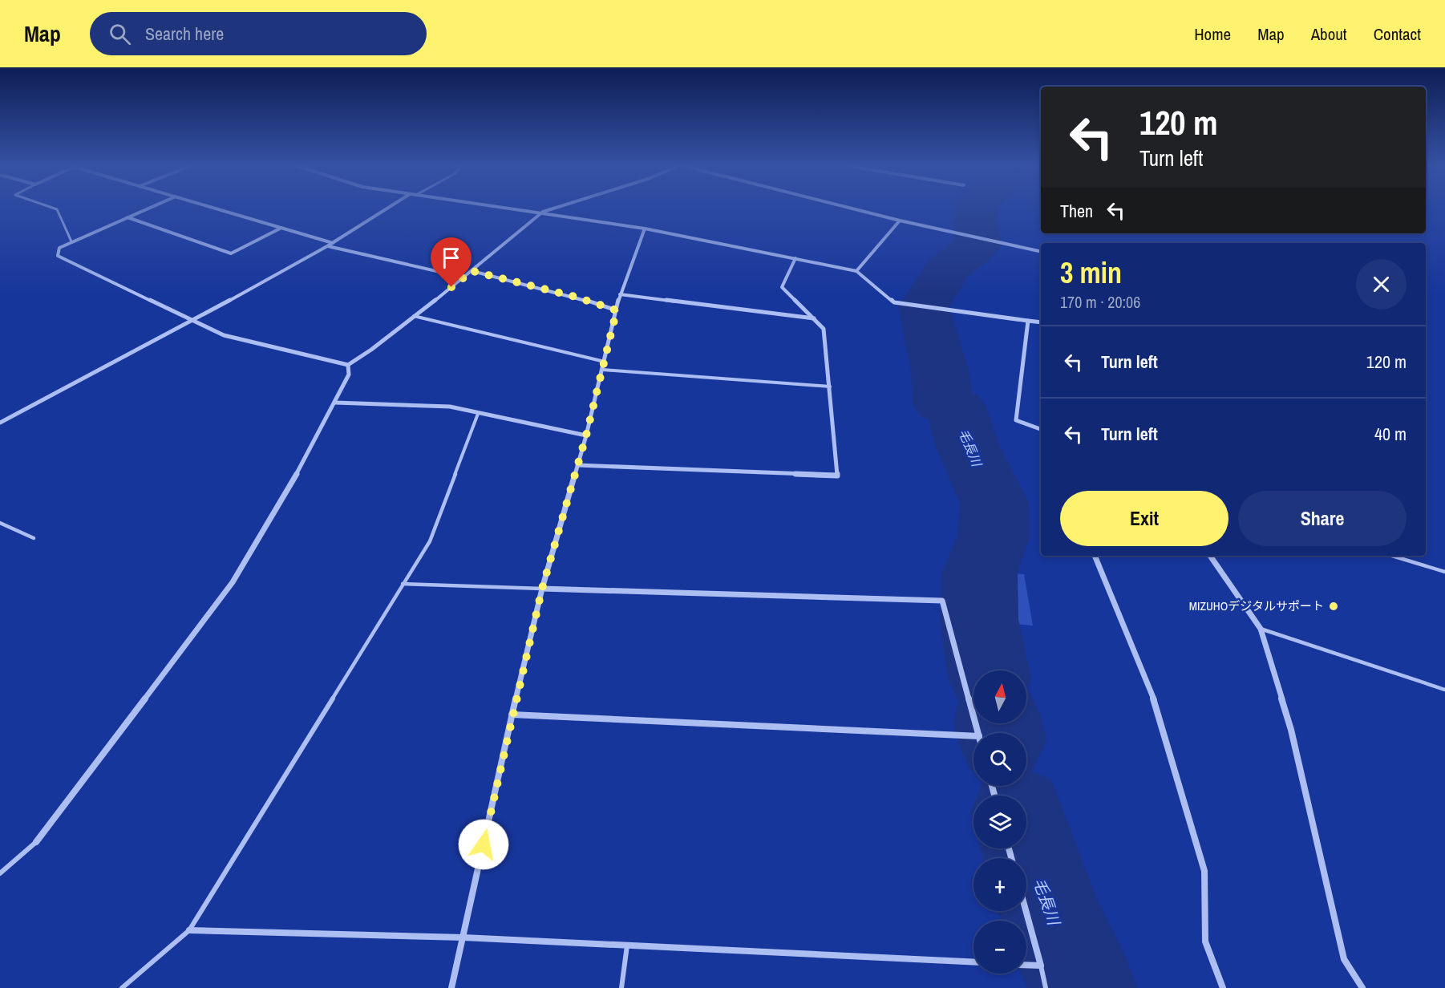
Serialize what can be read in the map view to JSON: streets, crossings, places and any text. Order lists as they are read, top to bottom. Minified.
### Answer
{"water":["毛長川"],"places":["MIZUHOデジタルサポート"],"north":"top","page":{"header":"Map","search":"Search here","nav":["Home","Map","About","Contact"],"turn":["120 m","Turn left"],"then":"Then","heading":["3 min","170 m · 20:06"],"list":[{"name":"Turn left","value":"120 m"},{"name":"Turn left","value":"40 m"}],"buttons":["Exit","Share"],"map_buttons":["+","−"]}}
